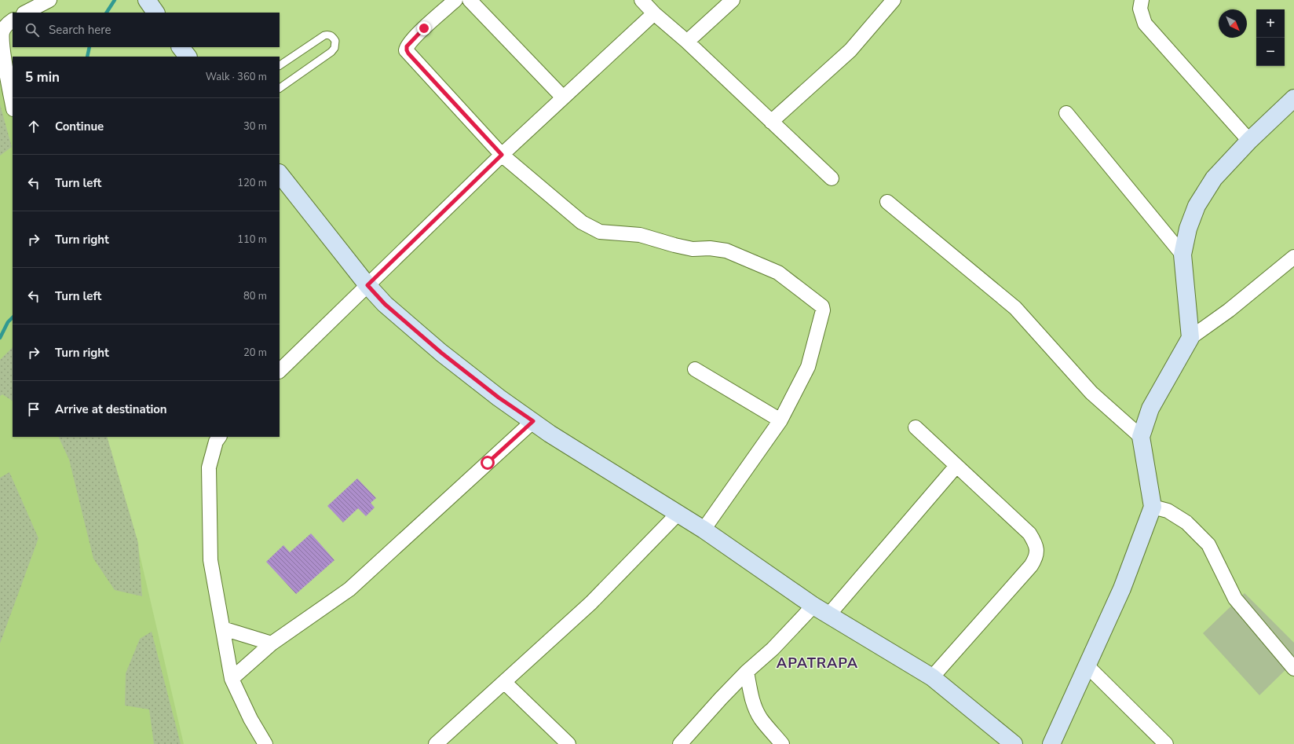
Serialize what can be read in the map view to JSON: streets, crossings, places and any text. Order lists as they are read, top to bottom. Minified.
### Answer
{"districts":["APATRAPA"],"north":"bottom right","page":{"map_buttons":["+","−"],"search":"Search here","heading":["5 min","Walk · 360 m"],"list":[["Continue","30 m"],["Turn left","120 m"],["Turn right","110 m"],["Turn left","80 m"],["Turn right","20 m"],"Arrive at destination"]}}
